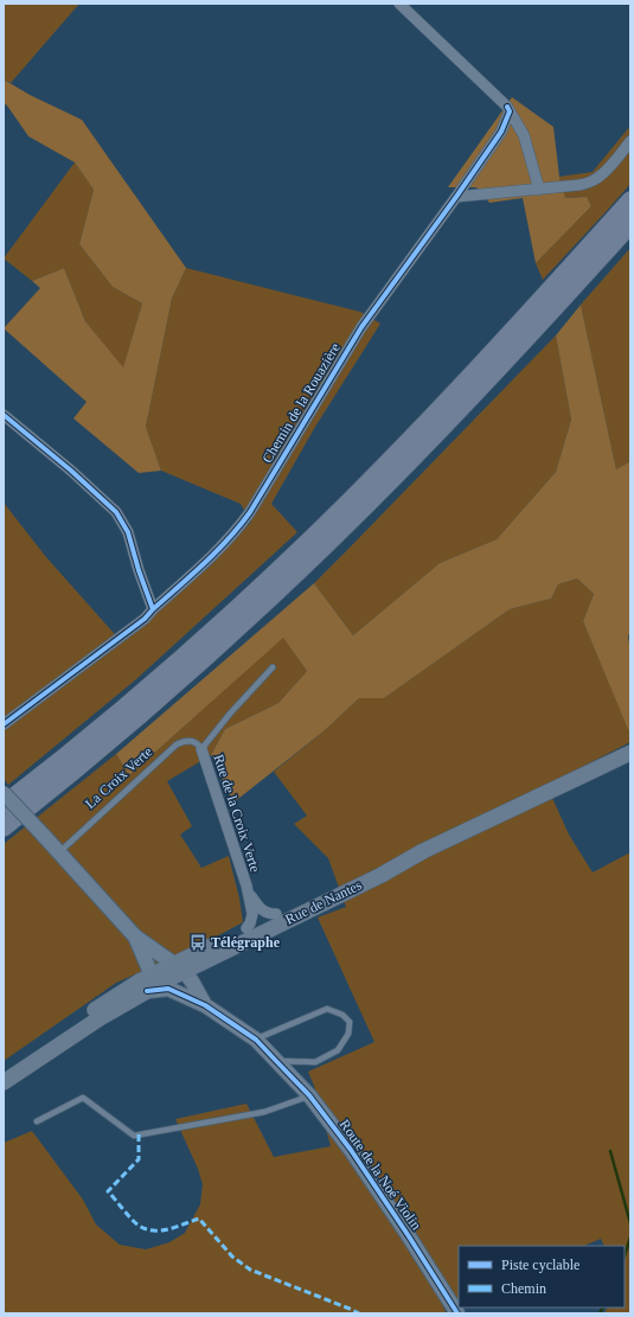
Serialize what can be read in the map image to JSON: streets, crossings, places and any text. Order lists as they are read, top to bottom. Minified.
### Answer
{"streets":{"main road":["Rue de Nantes"],"street":["Chemin de la Rouazière","Rue de la Croix Verte","Route de la Noé Violin"],"lane":["La Croix Verte"]},"crossings":[["La Croix Verte","Rue de la Croix Verte"],["Rue de la Croix Verte","Rue de Nantes"],["Rue de Nantes","Route de la Noé Violin"]],"places":{"bus stop":["Télégraphe"]},"legend":["Piste cyclable","Chemin"]}
